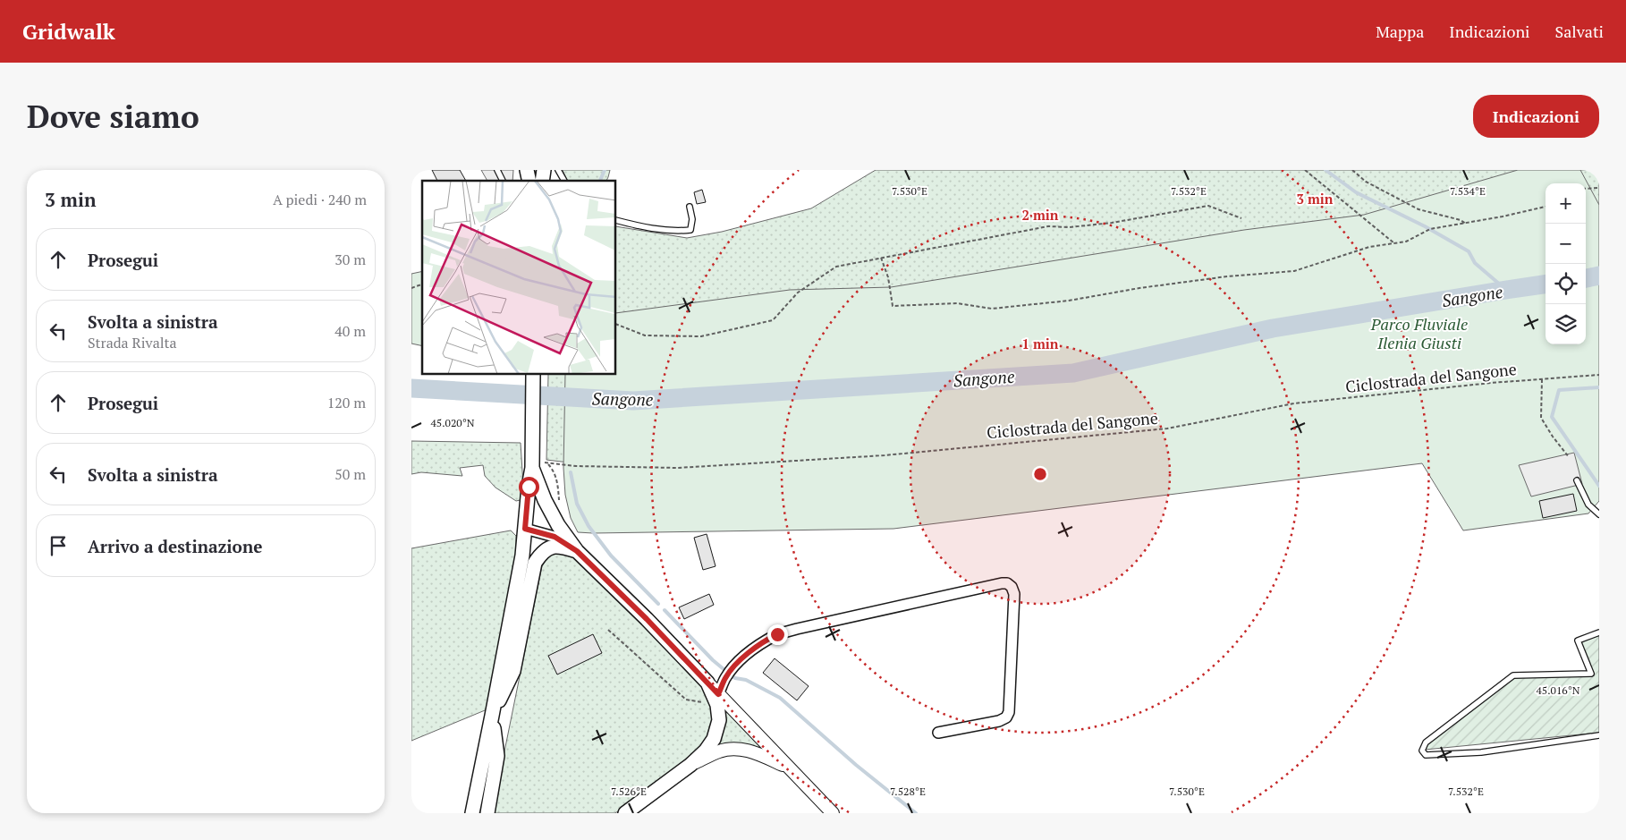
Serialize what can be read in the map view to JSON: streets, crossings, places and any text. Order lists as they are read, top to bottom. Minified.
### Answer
{"streets":{"path":["Ciclostrada del Sangone"]},"water":["Sangone"],"parks":["Parco Fluviale Ilenia Giusti"],"page":{"header":"Gridwalk","nav":["Mappa","Indicazioni","Salvati"],"buttons":"Indicazioni","title":"Dove siamo","heading":["3 min","A piedi · 240 m"],"map_buttons":["+","−"],"list":[["Prosegui","30 m"],["Svolta a sinistra","Strada Rivalta","40 m"],["Prosegui","120 m"],["Svolta a sinistra","50 m"],"Arrivo a destinazione"]},"coordinates":["7.530°E","7.532°E","7.534°E","45.020°N","45.016°N","7.526°E","7.528°E"],"rings":["3 min","2 min","1 min"]}
